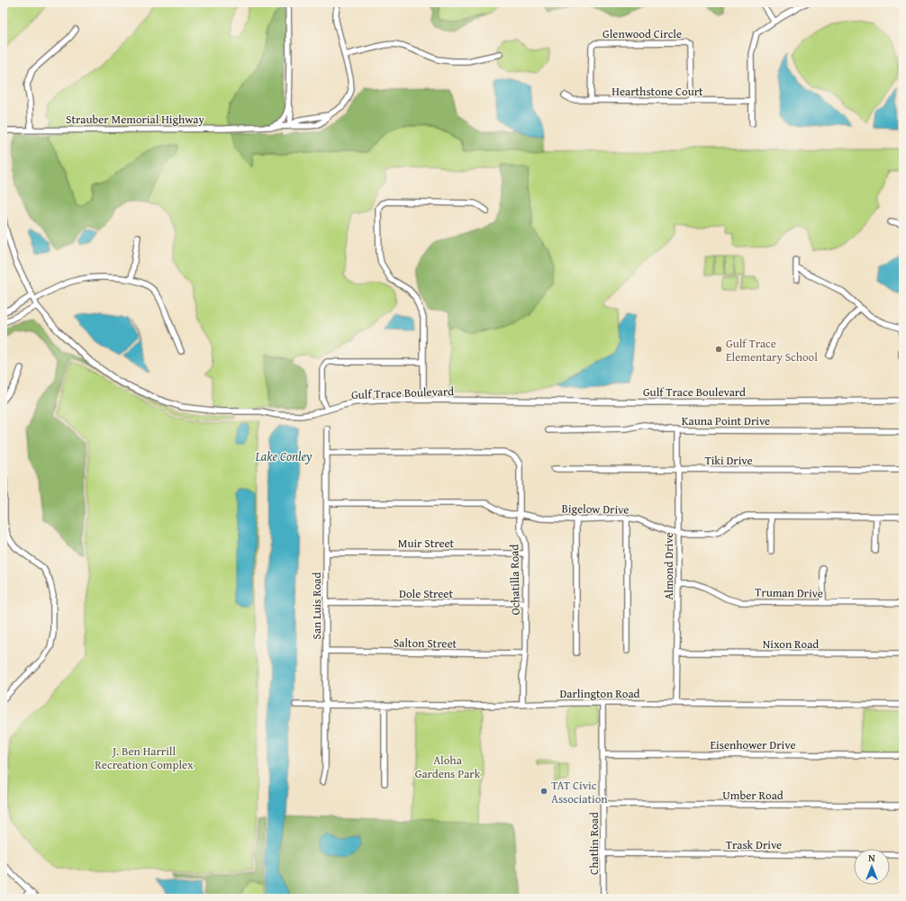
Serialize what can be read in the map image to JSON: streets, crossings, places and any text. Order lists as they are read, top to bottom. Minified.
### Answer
{"streets":{"street":["Glenwood Circle","Hearthstone Court","Strauber Memorial Highway","Gulf Trace Boulevard","Kauna Point Drive","Tiki Drive","Bigelow Drive","Muir Street","Almond Drive","Ochatilla Road","Truman Drive","Dole Street","San Luis Road","Salton Street","Nixon Road","Darlington Road","Eisenhower Drive","Umber Road","Chatlin Road","Trask Drive"]},"crossings":[["Glenwood Circle","Hearthstone Court"],["Kauna Point Drive","Almond Drive"],["Tiki Drive","Almond Drive"],["Bigelow Drive","Almond Drive"],["Bigelow Drive","Ochatilla Road"],["Bigelow Drive","San Luis Road"],["Muir Street","Ochatilla Road"],["Muir Street","San Luis Road"],["Almond Drive","Truman Drive"],["Almond Drive","Nixon Road"],["Almond Drive","Darlington Road"],["Ochatilla Road","Dole Street"],["Ochatilla Road","San Luis Road"],["Ochatilla Road","Salton Street"],["Ochatilla Road","Darlington Road"],["Dole Street","San Luis Road"],["San Luis Road","Salton Street"],["San Luis Road","Darlington Road"],["Darlington Road","Chatlin Road"],["Eisenhower Drive","Chatlin Road"],["Umber Road","Chatlin Road"],["Chatlin Road","Trask Drive"]],"water":["Lake Conley"],"parks":["J. Ben Harrill Recreation Complex","Aloha Gardens Park"],"places":["Gulf Trace Elementary School","TAT Civic Association"],"north":"top"}
